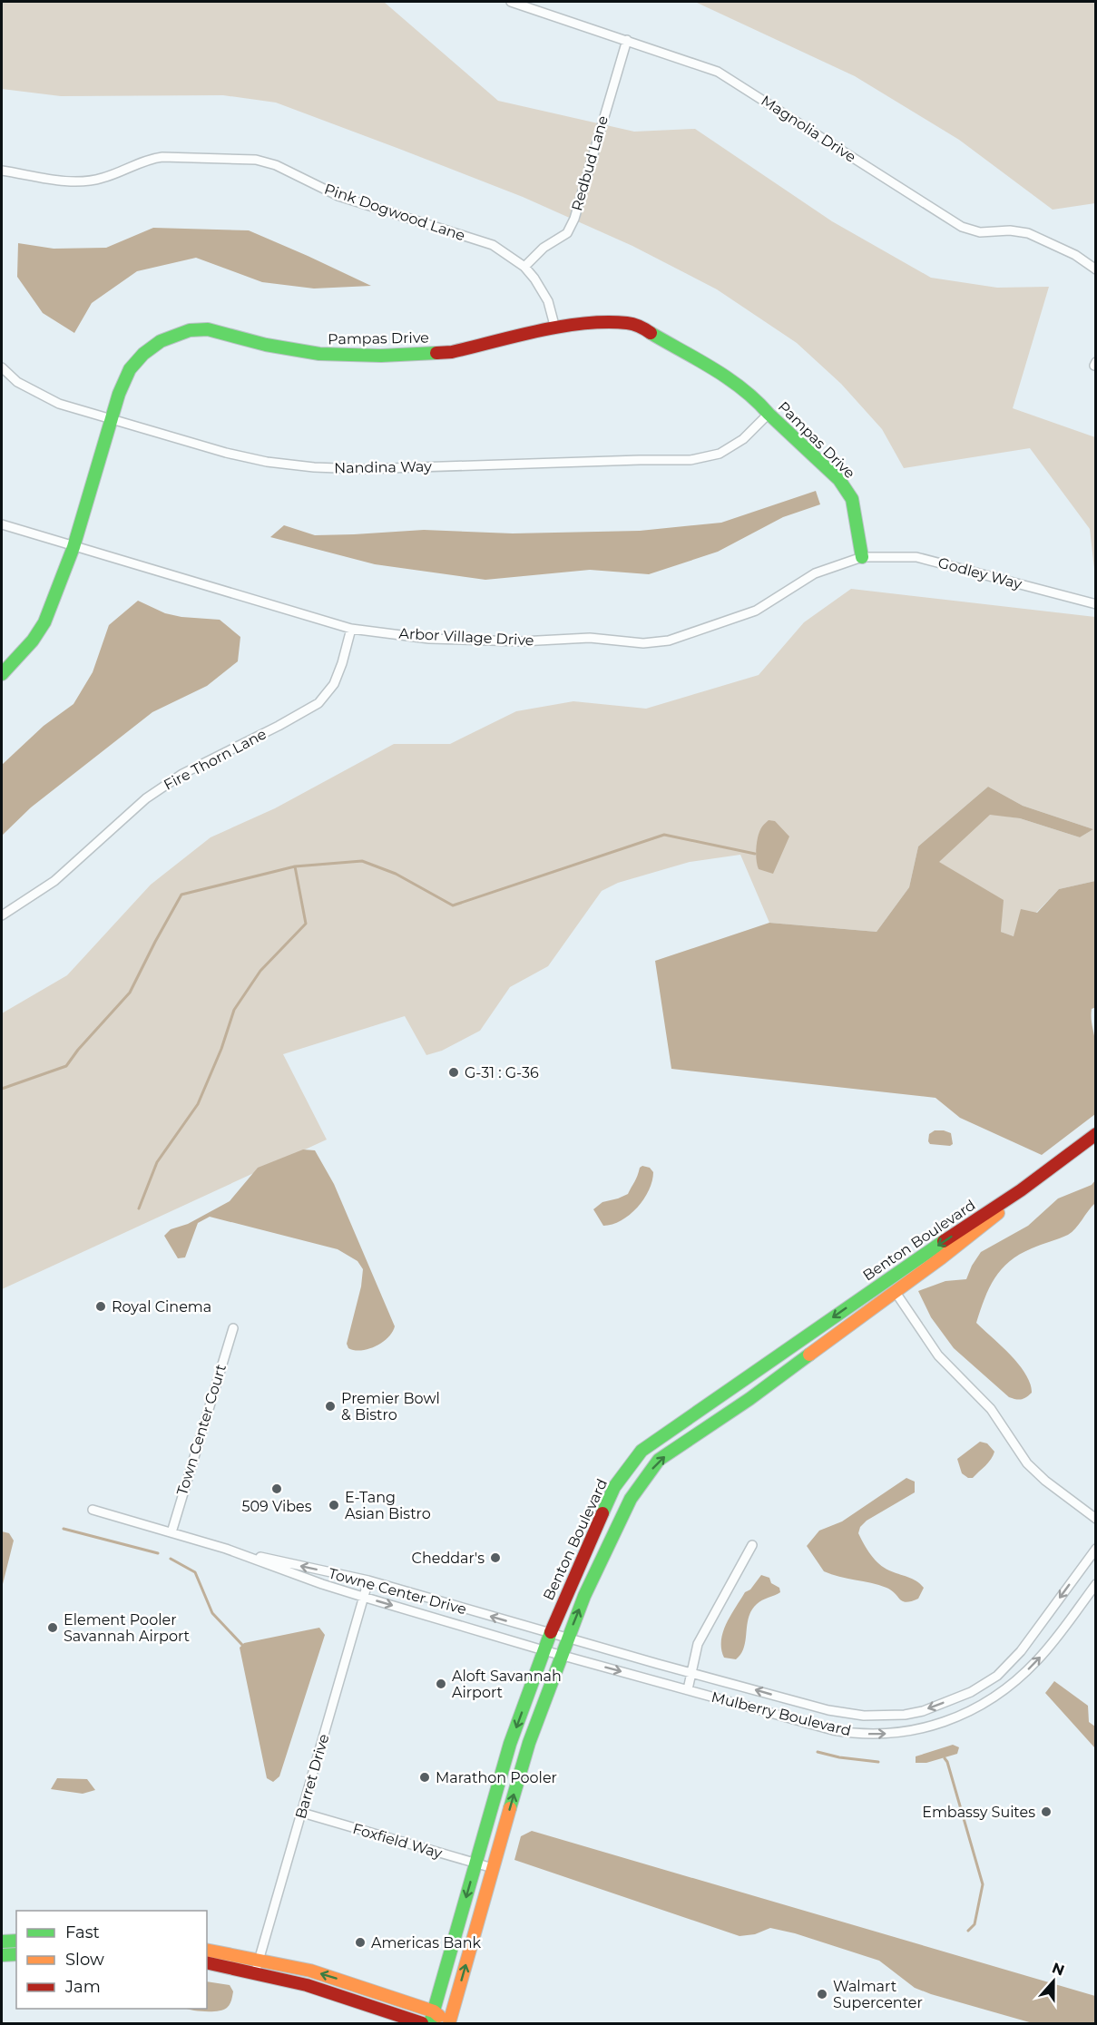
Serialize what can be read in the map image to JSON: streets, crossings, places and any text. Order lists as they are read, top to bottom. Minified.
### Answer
{"streets":{"street":["Magnolia Drive","Redbud Lane","Pink Dogwood Lane","Pampas Drive","Nandina Way","Godley Way","Arbor Village Drive","Fire Thorn Lane","Benton Boulevard","Town Center Court","Towne Center Drive","Mulberry Boulevard","Barret Drive","Foxfield Way"]},"crossings":[["Magnolia Drive","Redbud Lane"],["Redbud Lane","Pink Dogwood Lane"],["Pink Dogwood Lane","Pampas Drive"],["Pampas Drive","Nandina Way"],["Pampas Drive","Godley Way"],["Pampas Drive","Arbor Village Drive"],["Godley Way","Arbor Village Drive"],["Arbor Village Drive","Fire Thorn Lane"],["Benton Boulevard","Towne Center Drive"],["Benton Boulevard","Mulberry Boulevard"],["Benton Boulevard","Foxfield Way"],["Town Center Court","Towne Center Drive"],["Towne Center Drive","Mulberry Boulevard"],["Towne Center Drive","Barret Drive"],["Barret Drive","Foxfield Way"]],"places":["G-31 : G-36","Royal Cinema","Premier Bowl & Bistro","509 Vibes","E-Tang Asian Bistro","Cheddar's","Element Pooler Savannah Airport","Aloft Savannah Airport","Marathon Pooler","Embassy Suites","Americas Bank","Walmart Supercenter"],"legend":["Fast","Slow","Jam"],"north":"top"}
